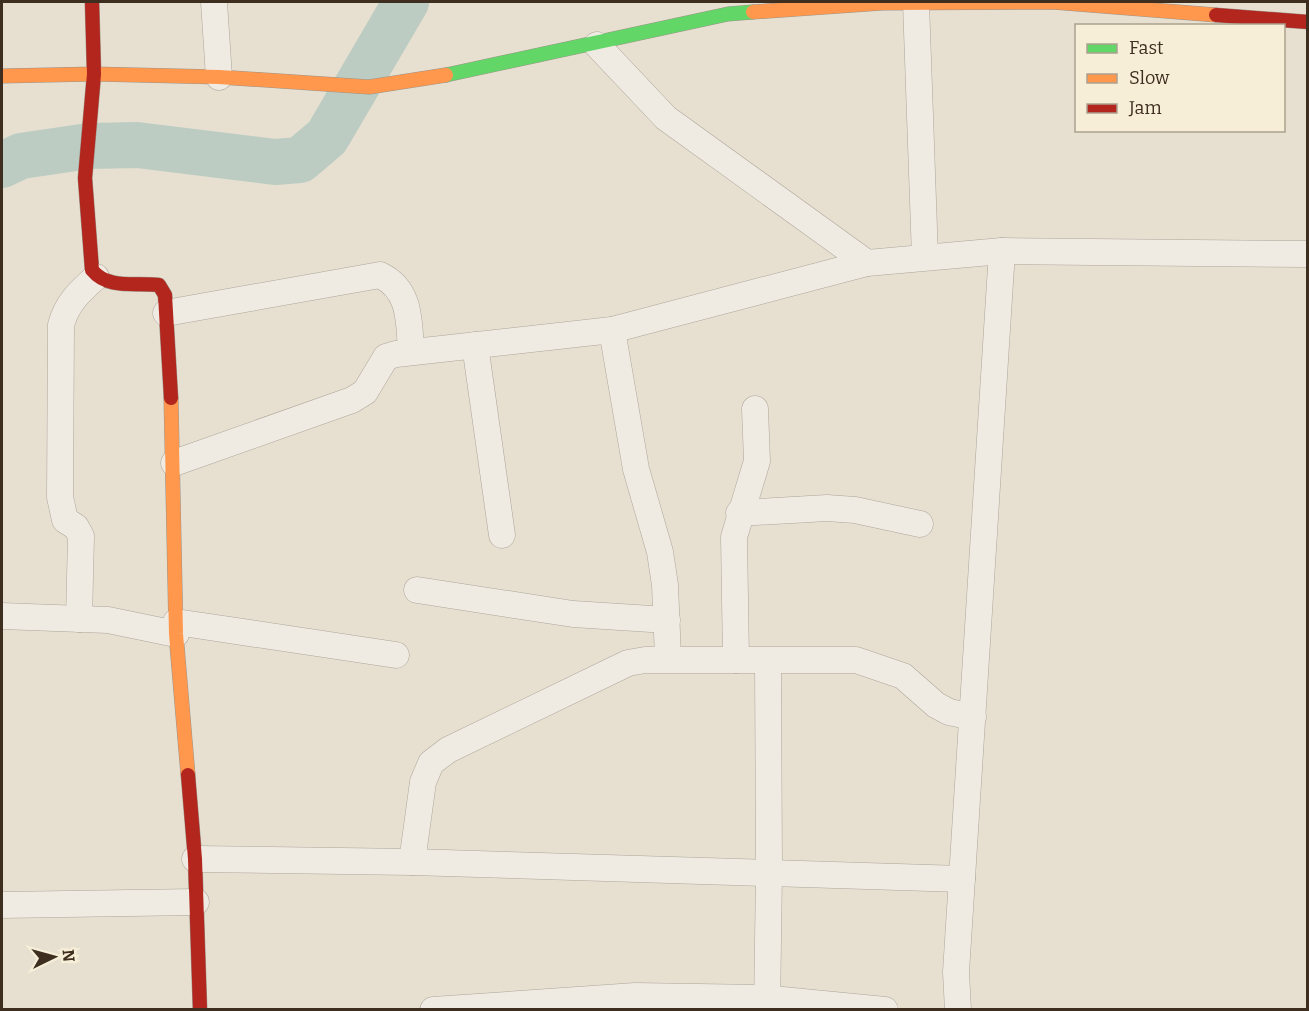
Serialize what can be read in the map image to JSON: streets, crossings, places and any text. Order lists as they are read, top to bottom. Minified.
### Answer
{"legend":["Fast","Slow","Jam"],"north":"right"}
